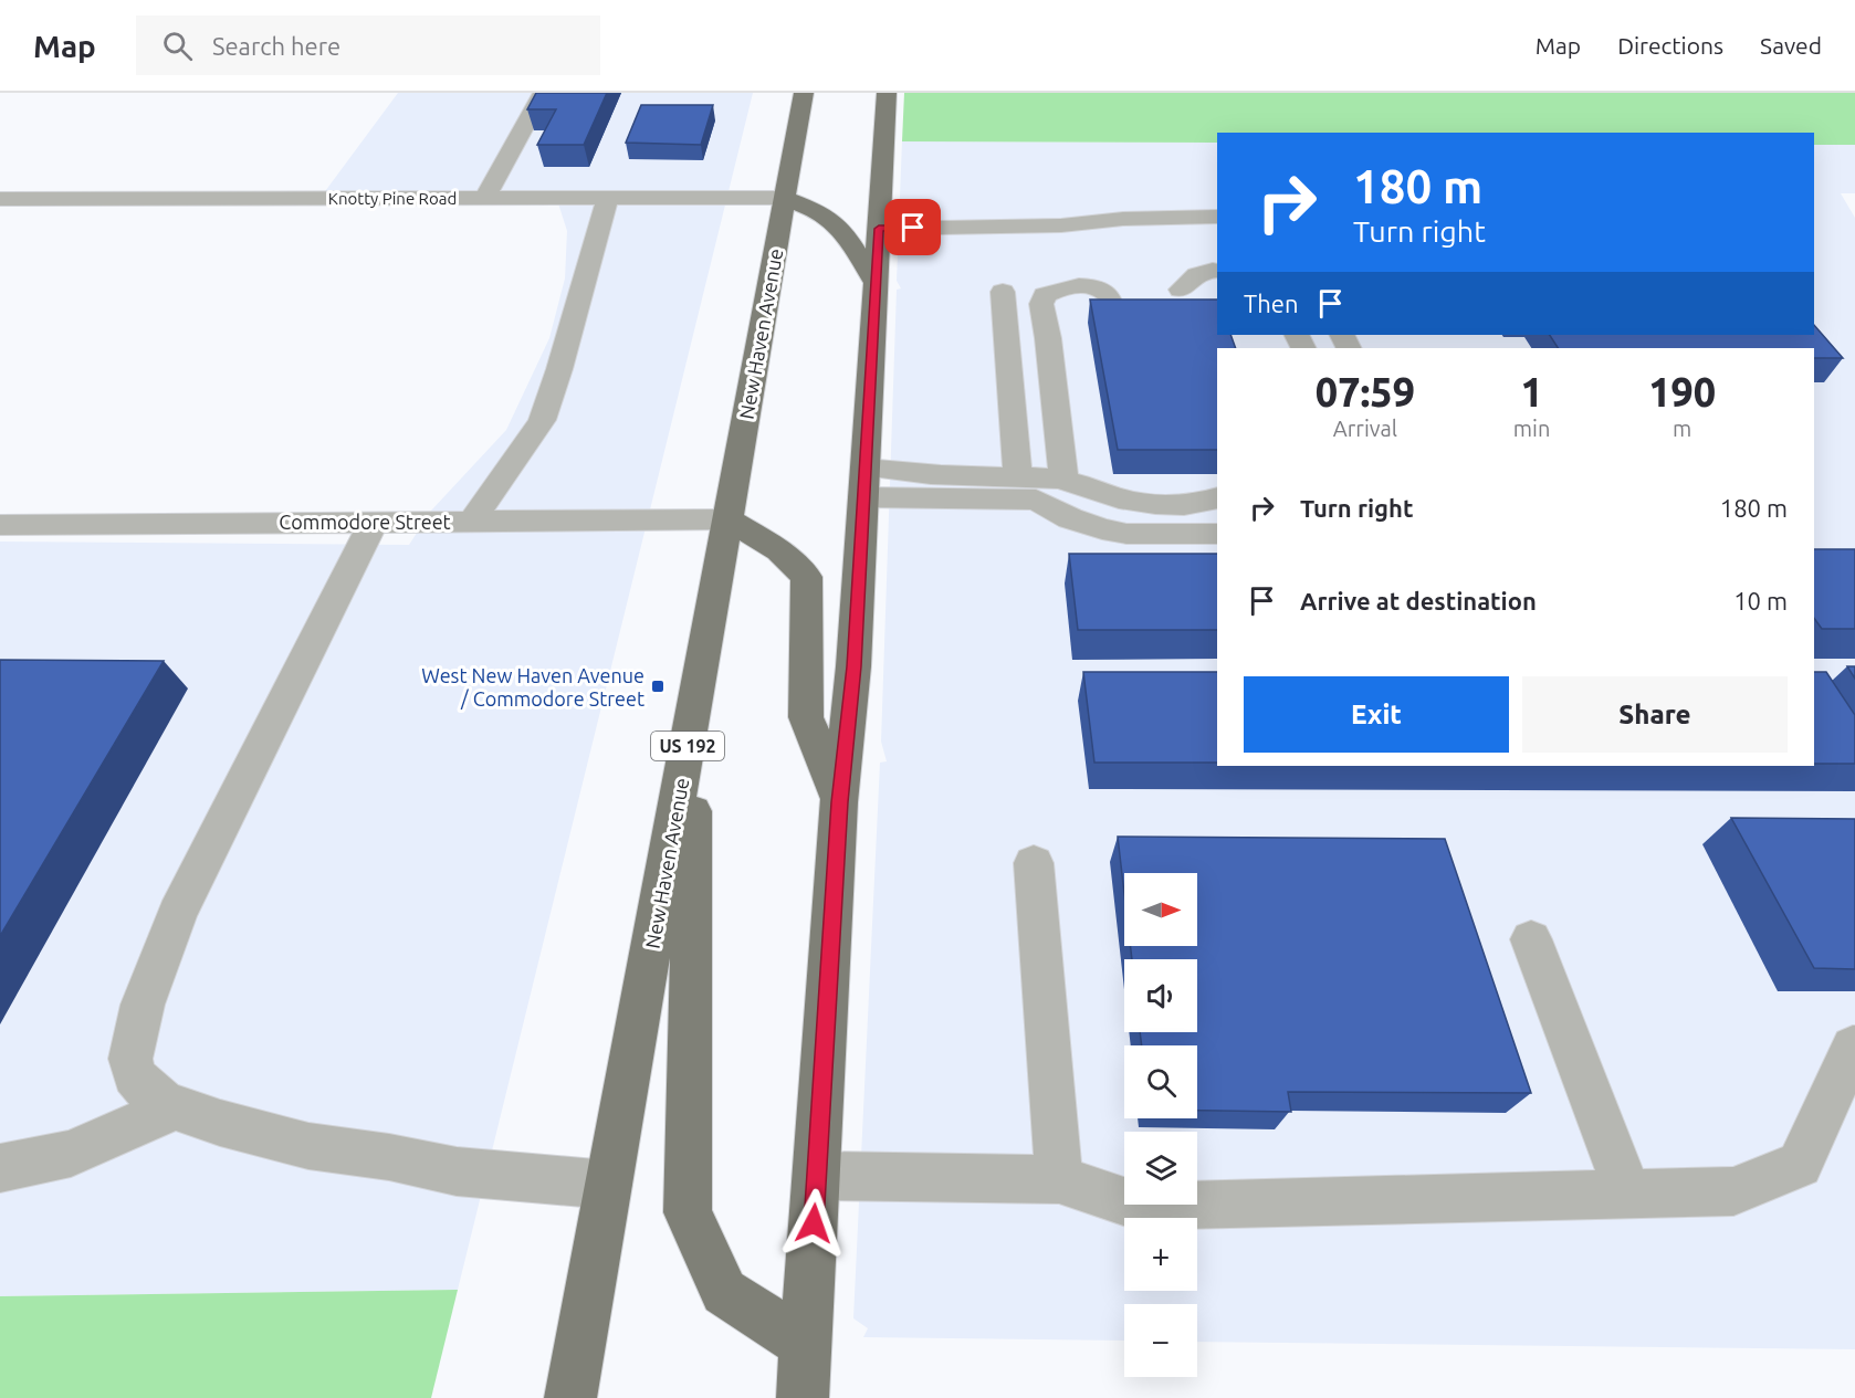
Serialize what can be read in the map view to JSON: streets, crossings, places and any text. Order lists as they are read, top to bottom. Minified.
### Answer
{"streets":{"main road":["New Haven Avenue","US 192"],"street":["Knotty Pine Road","Commodore Street"]},"crossings":[["Knotty Pine Road","New Haven Avenue"],["New Haven Avenue","Commodore Street"]],"places":{"transit":["West New Haven Avenue / Commodore Street"]},"north":"right","page":{"header":"Map","search":"Search here","nav":["Map","Directions","Saved"],"turn":["180 m","Turn right"],"then":"Then","eta":["07:59","Arrival","1","min","190","m"],"list":[{"name":"Turn right","value":"180 m"},{"name":"Arrive at destination","value":"10 m"}],"buttons":["Exit","Share"],"map_buttons":["+","−"]}}
